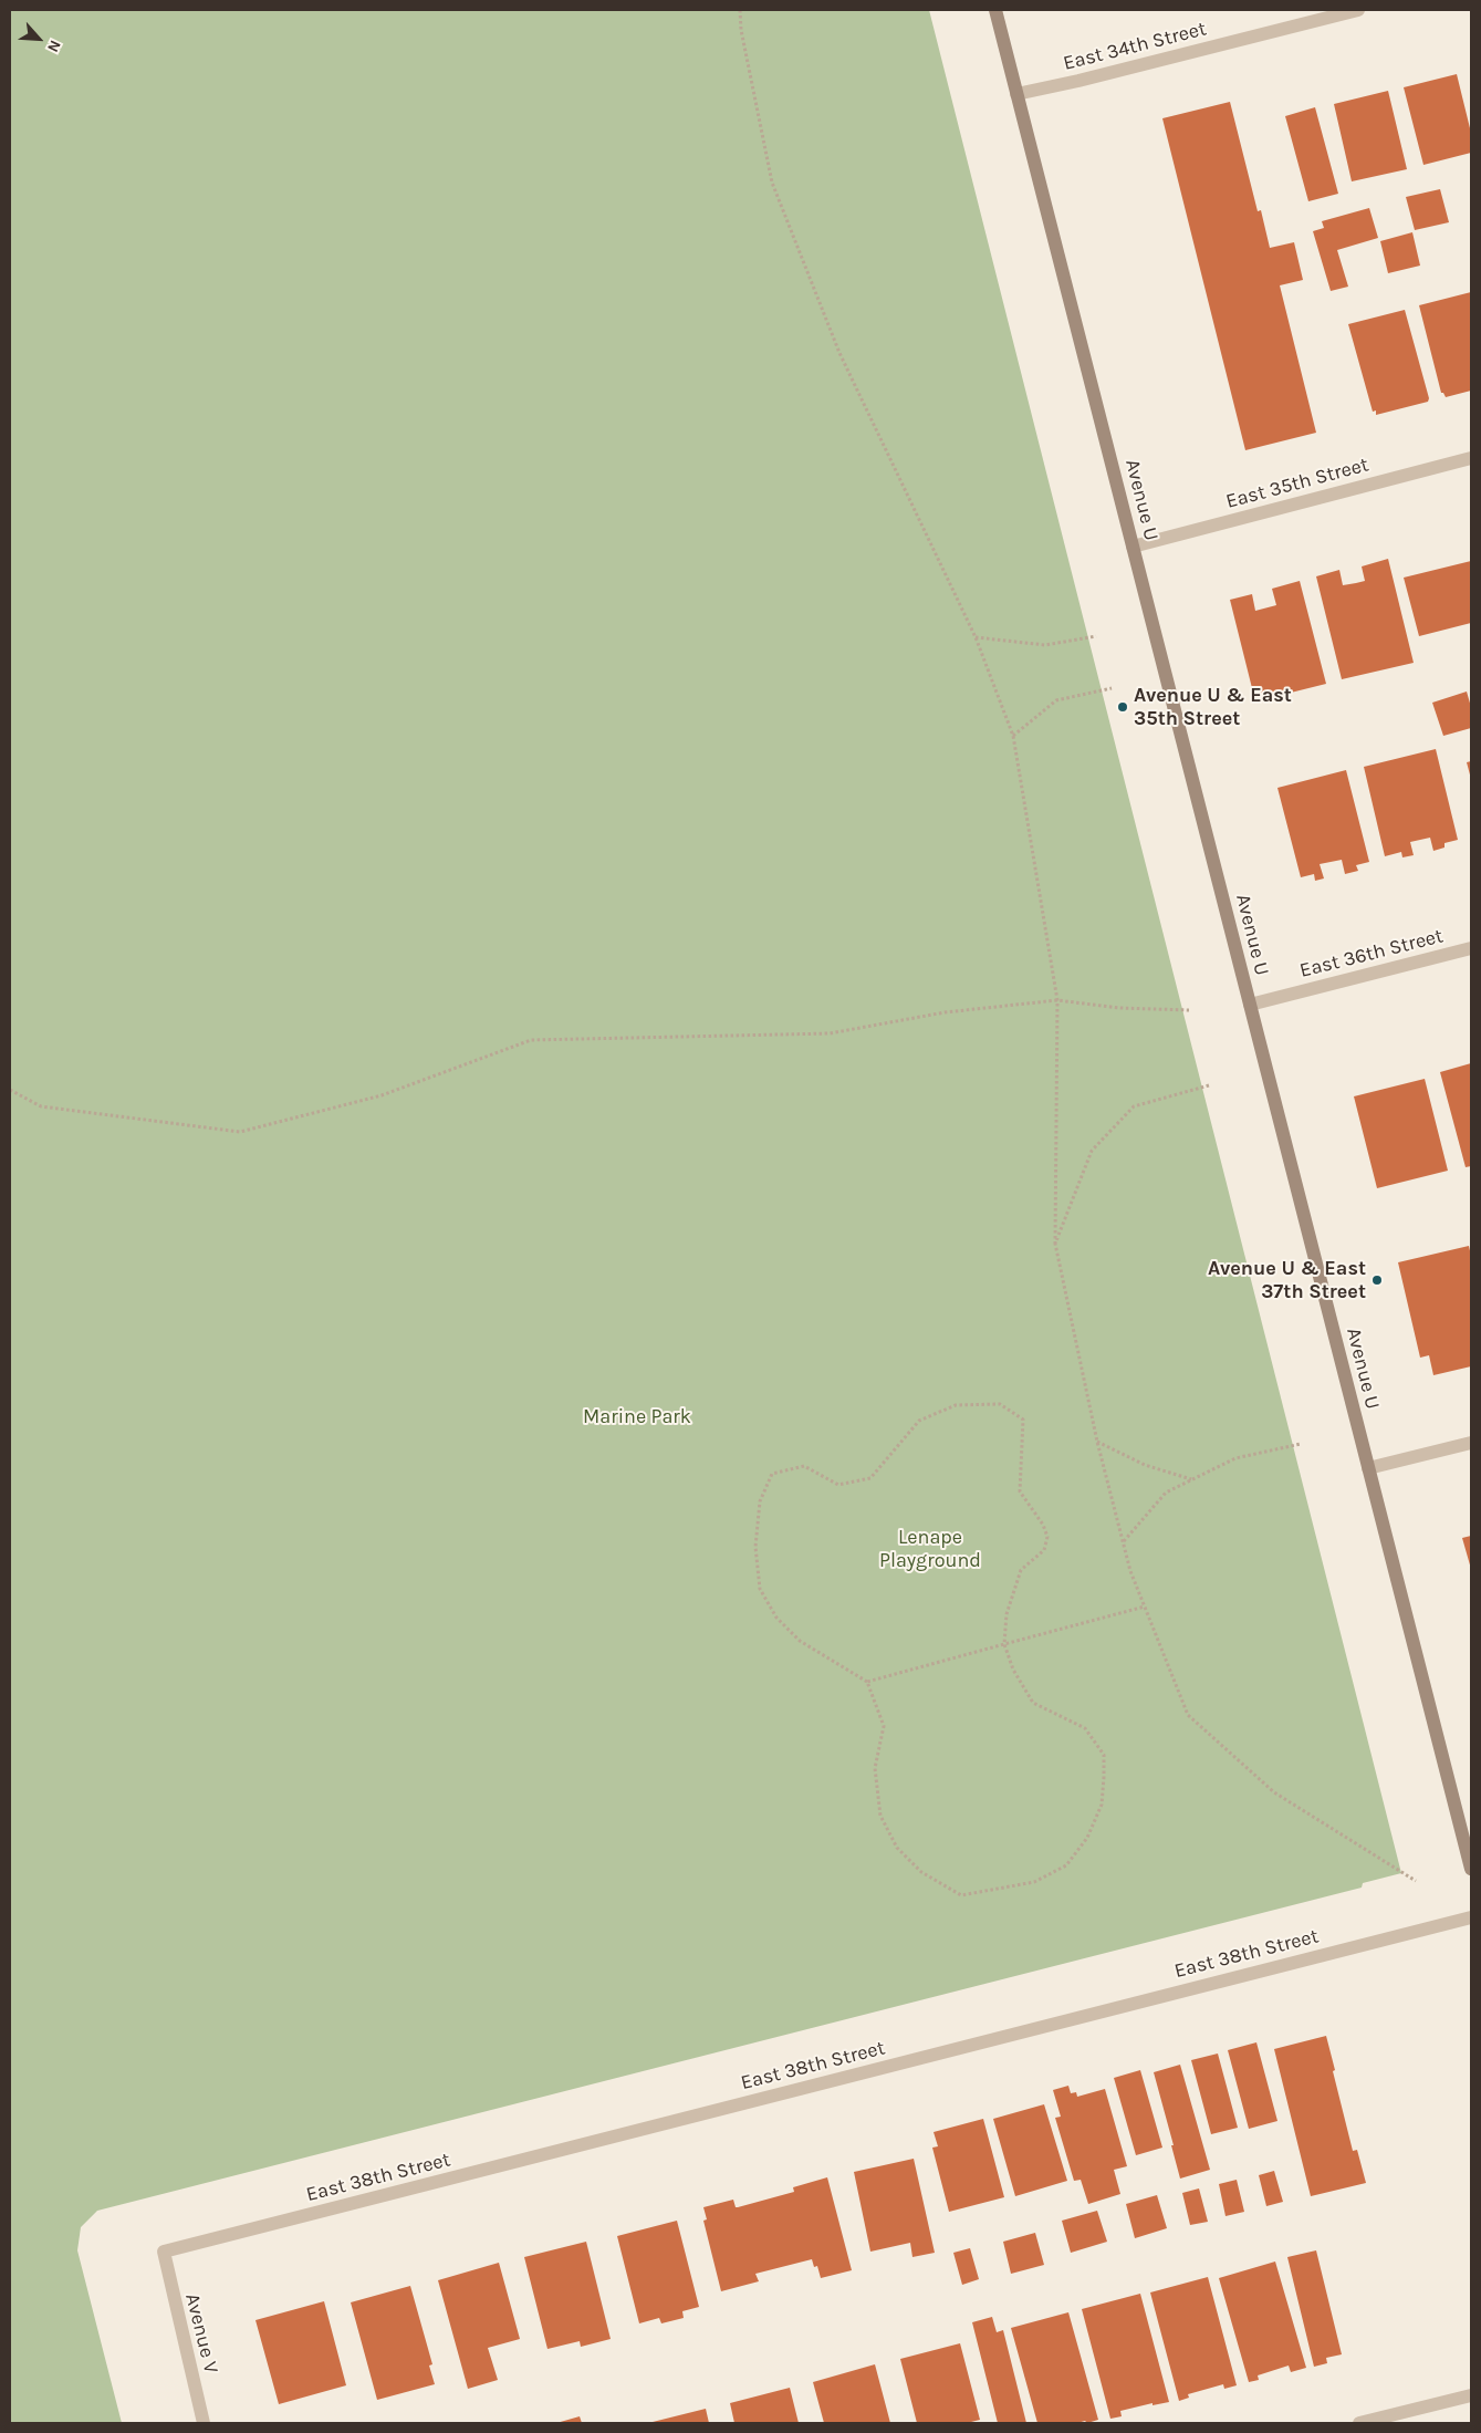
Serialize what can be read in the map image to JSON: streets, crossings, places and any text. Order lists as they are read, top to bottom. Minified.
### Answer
{"streets":{"main road":["Avenue U"],"street":["East 34th Street","East 35th Street","East 36th Street","East 38th Street","Avenue V"]},"crossings":[["East 34th Street","Avenue U"],["East 35th Street","Avenue U"],["Avenue U","East 36th Street"],["East 38th Street","Avenue V"]],"parks":["Marine Park","Lenape Playground"],"places":["Avenue U & East 35th Street","Avenue U & East 37th Street"],"north":"bottom right"}
